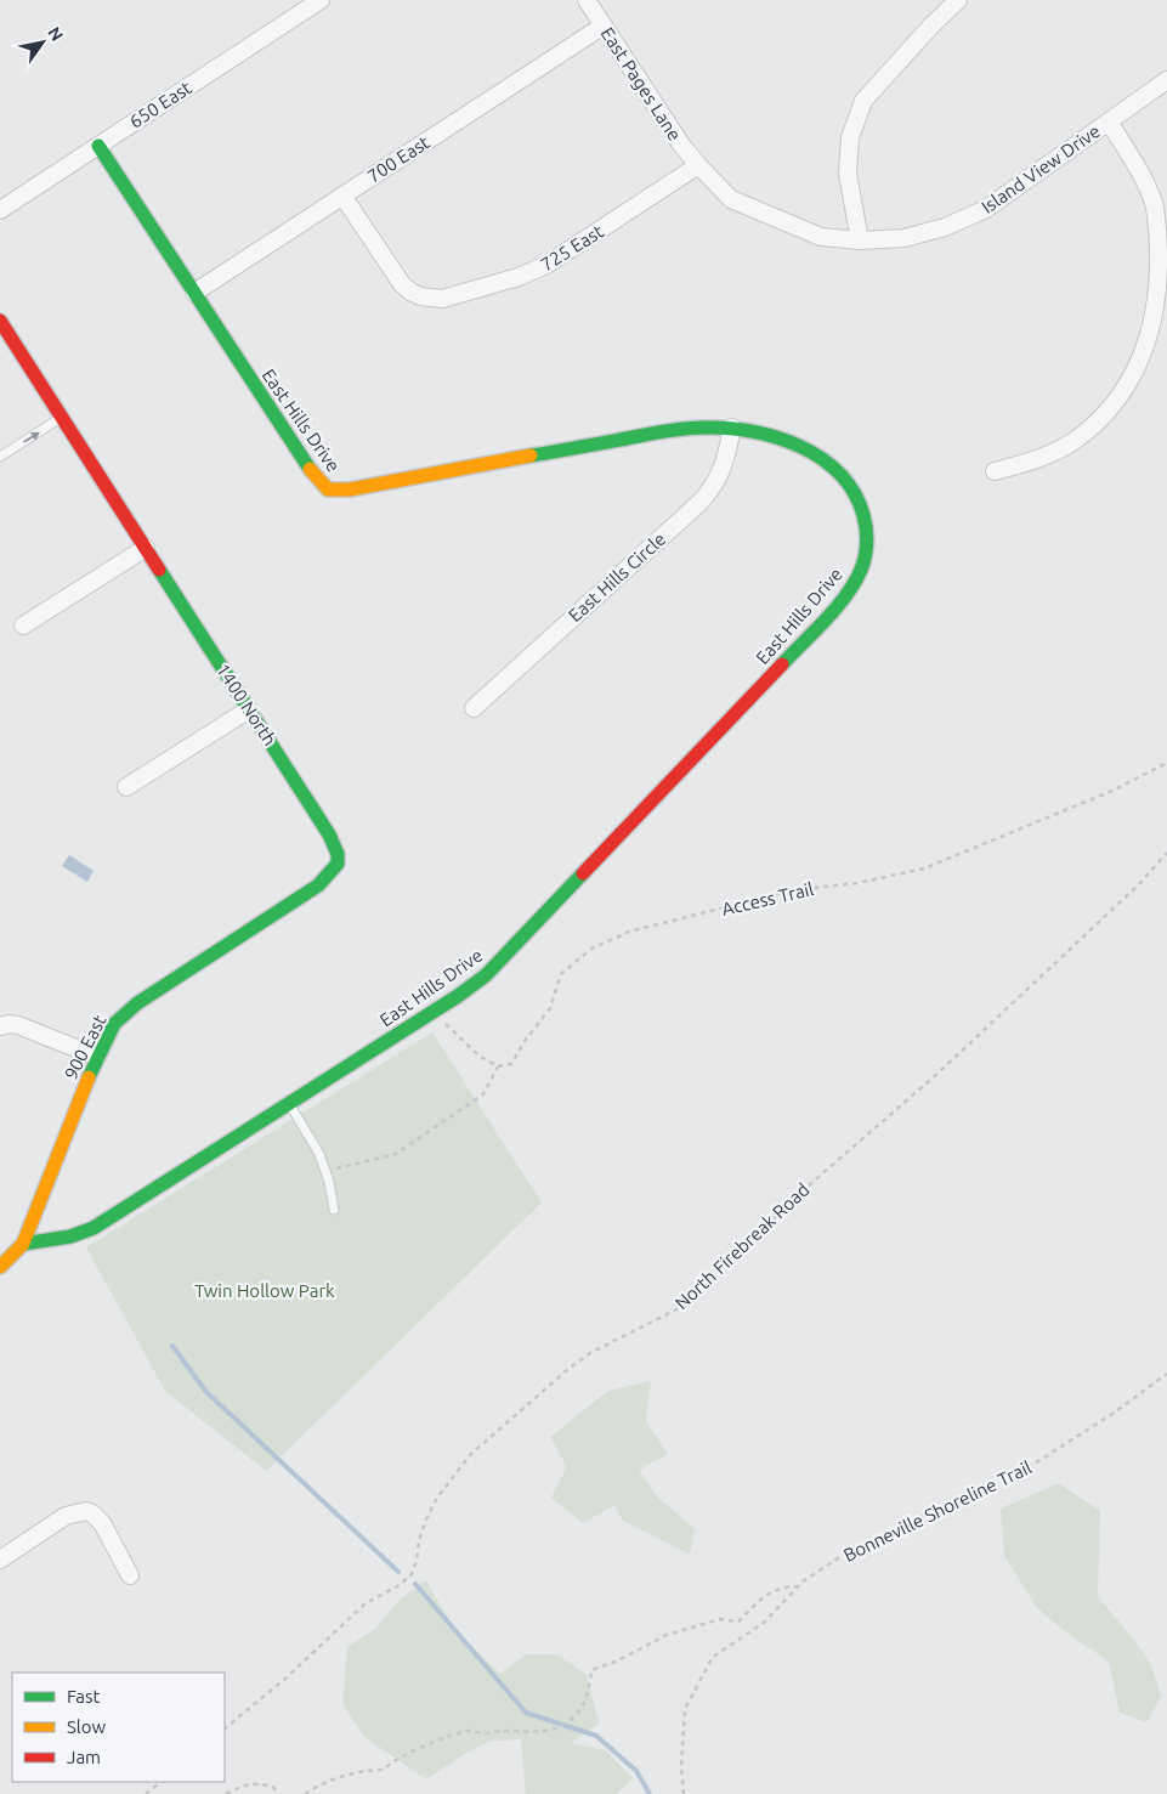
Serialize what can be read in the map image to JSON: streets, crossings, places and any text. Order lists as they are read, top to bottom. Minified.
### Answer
{"streets":{"street":["East Pages Lane","650 East","700 East","Island View Drive","725 East","East Hills Drive","East Hills Circle","1400 North","900 East"],"path":["Access Trail","North Firebreak Road","Bonneville Shoreline Trail"]},"crossings":[["East Pages Lane","700 East"],["East Pages Lane","Island View Drive"],["East Pages Lane","725 East"],["650 East","East Hills Drive"],["700 East","725 East"],["700 East","East Hills Drive"],["Island View Drive","725 East"],["East Hills Drive","East Hills Circle"],["East Hills Drive","900 East"],["1400 North","900 East"]],"parks":["Twin Hollow Park"],"legend":["Fast","Slow","Jam"],"north":"top right"}
